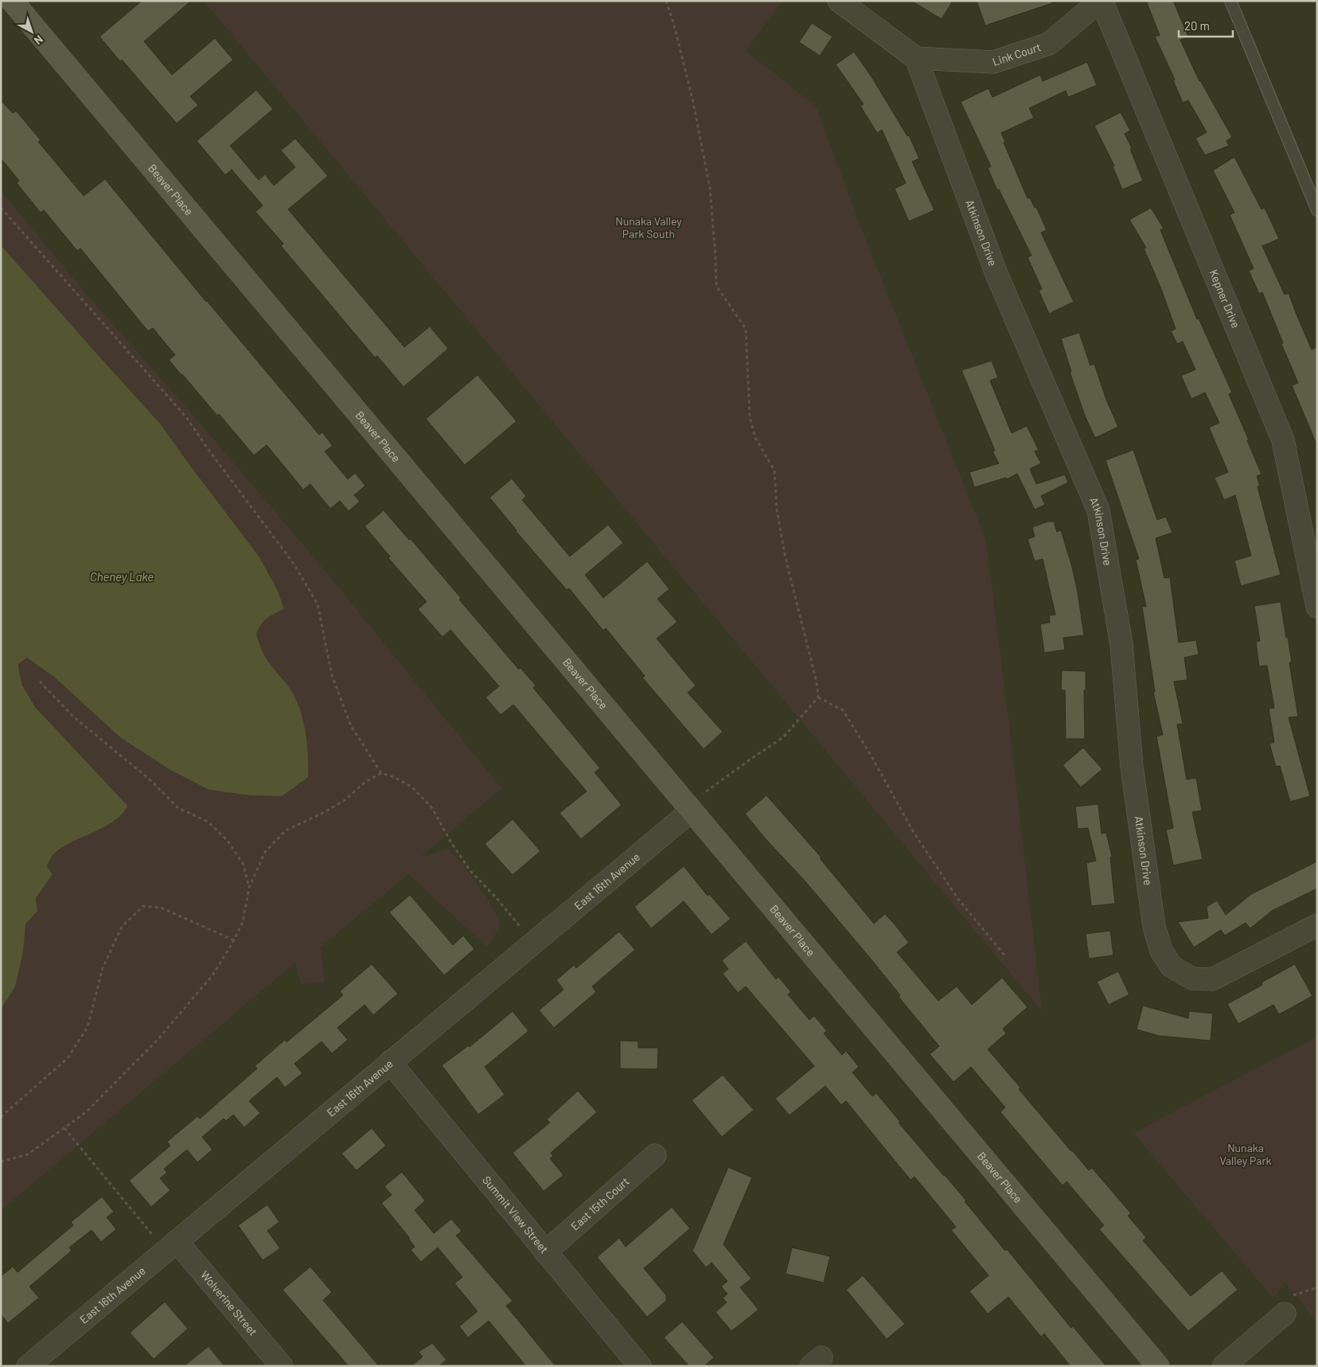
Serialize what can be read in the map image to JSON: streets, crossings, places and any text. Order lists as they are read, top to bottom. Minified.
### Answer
{"streets":{"street":["Link Court","Beaver Place","Atkinson Drive","Kepner Drive","East 16th Avenue","East 15th Court","Summit View Street","Wolverine Street"]},"crossings":[["Link Court","Atkinson Drive"],["Link Court","Kepner Drive"],["Beaver Place","East 16th Avenue"],["East 16th Avenue","Summit View Street"],["East 16th Avenue","Wolverine Street"],["East 15th Court","Summit View Street"]],"water":["Cheney Lake"],"parks":["Nunaka Valley Park South","Nunaka Valley Park"],"scale_bar":"20 m","north":"bottom right"}
